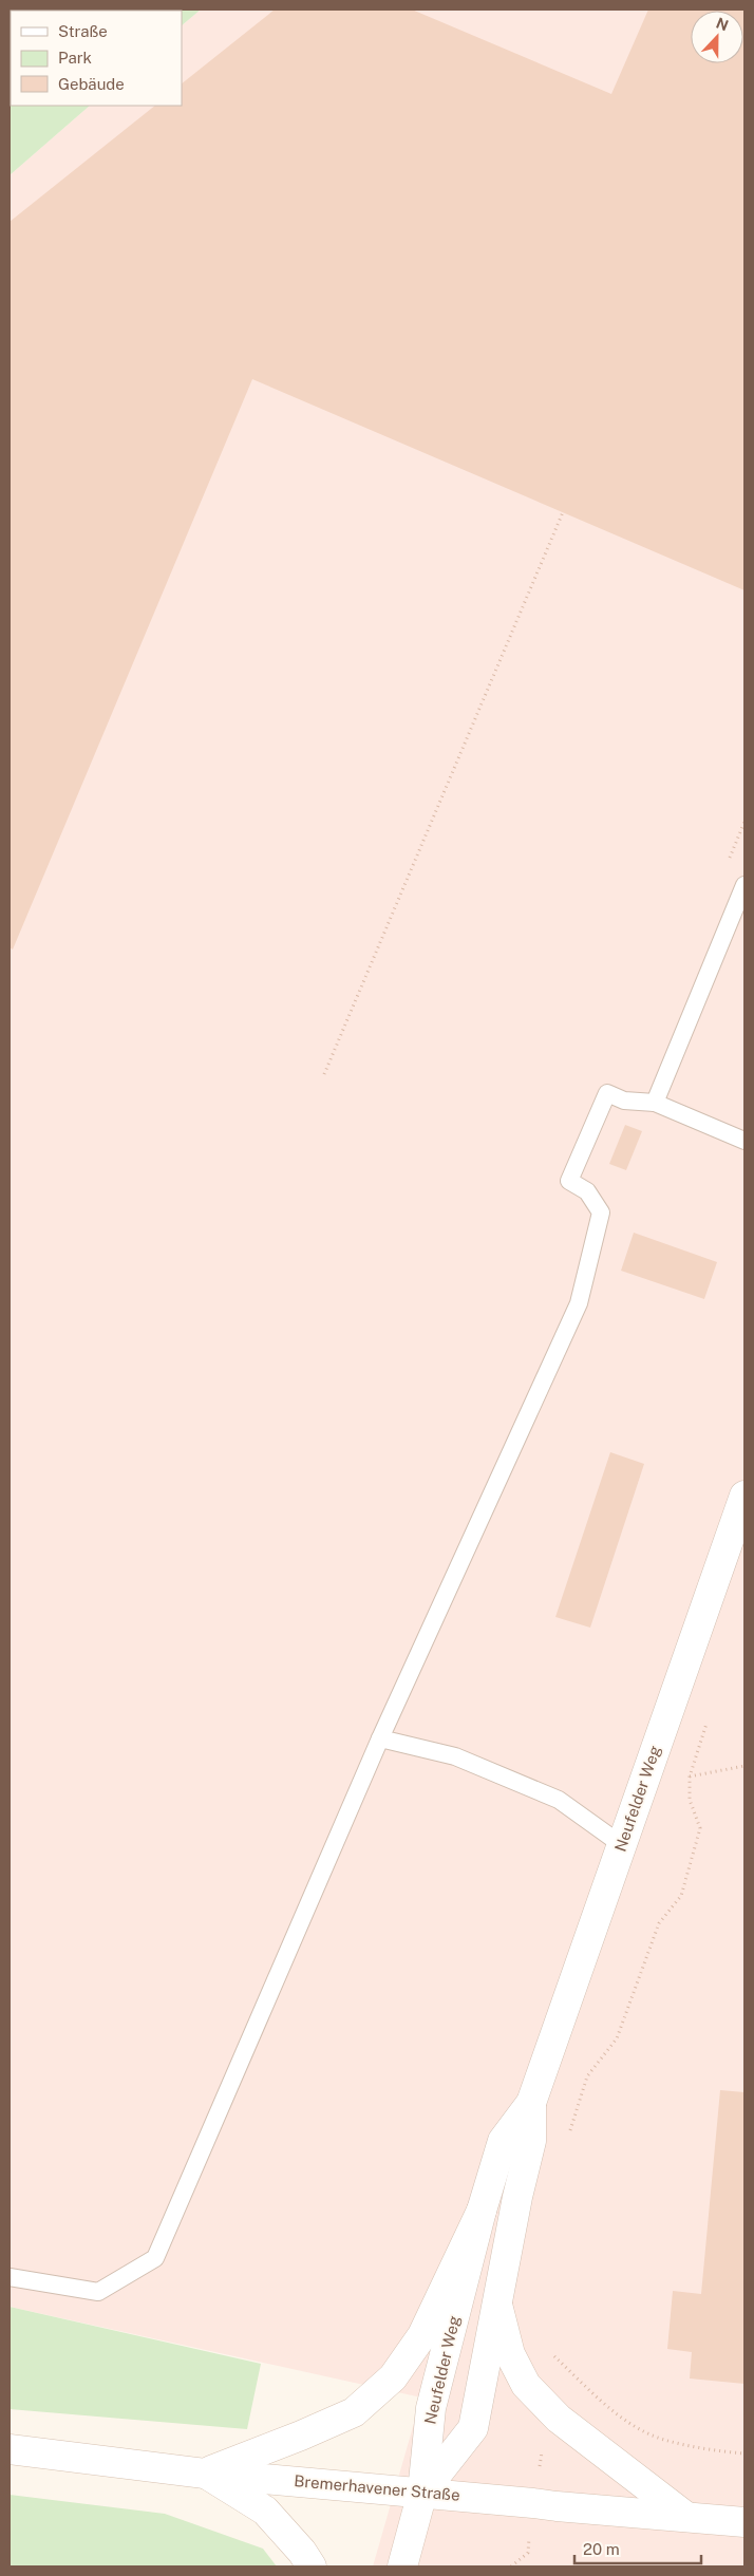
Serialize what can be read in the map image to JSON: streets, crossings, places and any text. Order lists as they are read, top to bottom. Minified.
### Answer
{"streets":{"street":["Neufelder Weg","Bremerhavener Straße"]},"crossings":[["Neufelder Weg","Bremerhavener Straße"]],"legend":["Straße","Park","Gebäude"],"scale_bar":"20 m","north":"top"}
